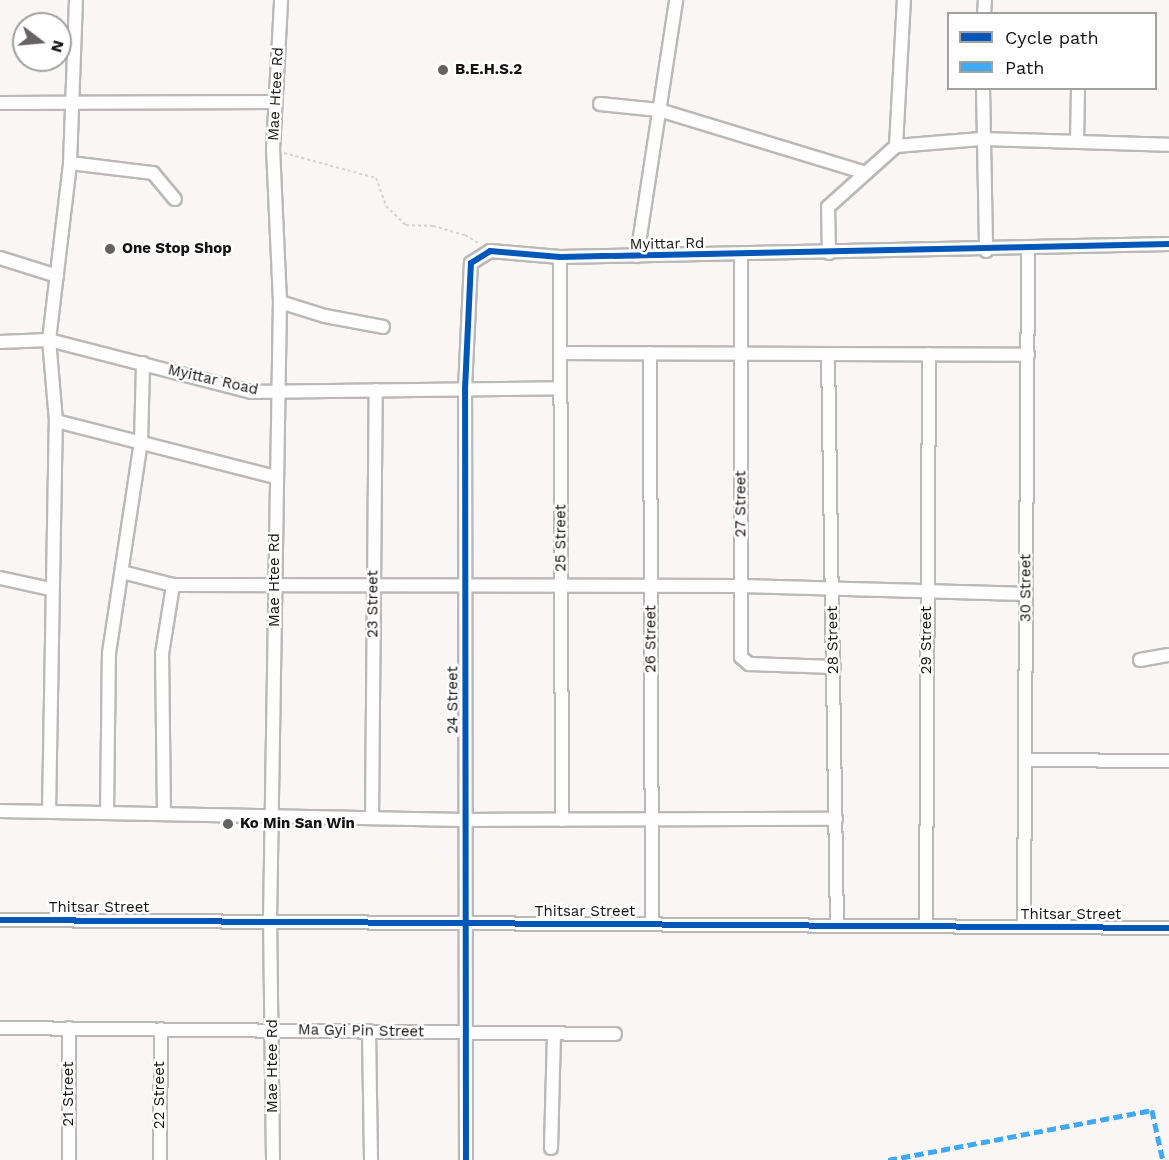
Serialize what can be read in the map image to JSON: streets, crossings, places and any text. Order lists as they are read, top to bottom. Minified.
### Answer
{"streets":{"street":["Mae Htee Rd","Myittar Rd","Myittar Road","27 Street","25 Street","30 Street","23 Street","26 Street","28 Street","29 Street","24 Street","Thitsar Street","Ma Gyi Pin Street","21 Street","22 Street"]},"crossings":[["Mae Htee Rd","Myittar Road"],["Mae Htee Rd","Thitsar Street"],["Mae Htee Rd","Ma Gyi Pin Street"],["Myittar Rd","27 Street"],["Myittar Rd","25 Street"],["Myittar Rd","30 Street"],["Myittar Rd","24 Street"],["Myittar Road","25 Street"],["Myittar Road","23 Street"],["Myittar Road","24 Street"],["27 Street","28 Street"],["30 Street","Thitsar Street"],["26 Street","Thitsar Street"],["28 Street","Thitsar Street"],["29 Street","Thitsar Street"],["24 Street","Thitsar Street"],["24 Street","Ma Gyi Pin Street"],["Ma Gyi Pin Street","21 Street"],["Ma Gyi Pin Street","22 Street"]],"places":["B.E.H.S.2","One Stop Shop","Ko Min San Win"],"legend":["Cycle path","Path"],"north":"right"}
